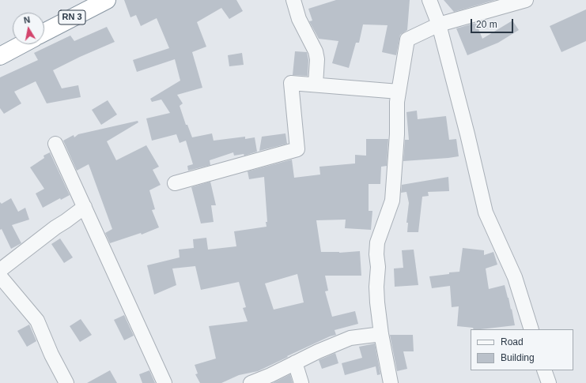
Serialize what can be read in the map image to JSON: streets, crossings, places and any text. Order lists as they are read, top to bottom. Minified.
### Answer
{"streets":{"highway":["RN 3"]},"legend":["Road","Building"],"scale_bar":"20 m","north":"top"}
